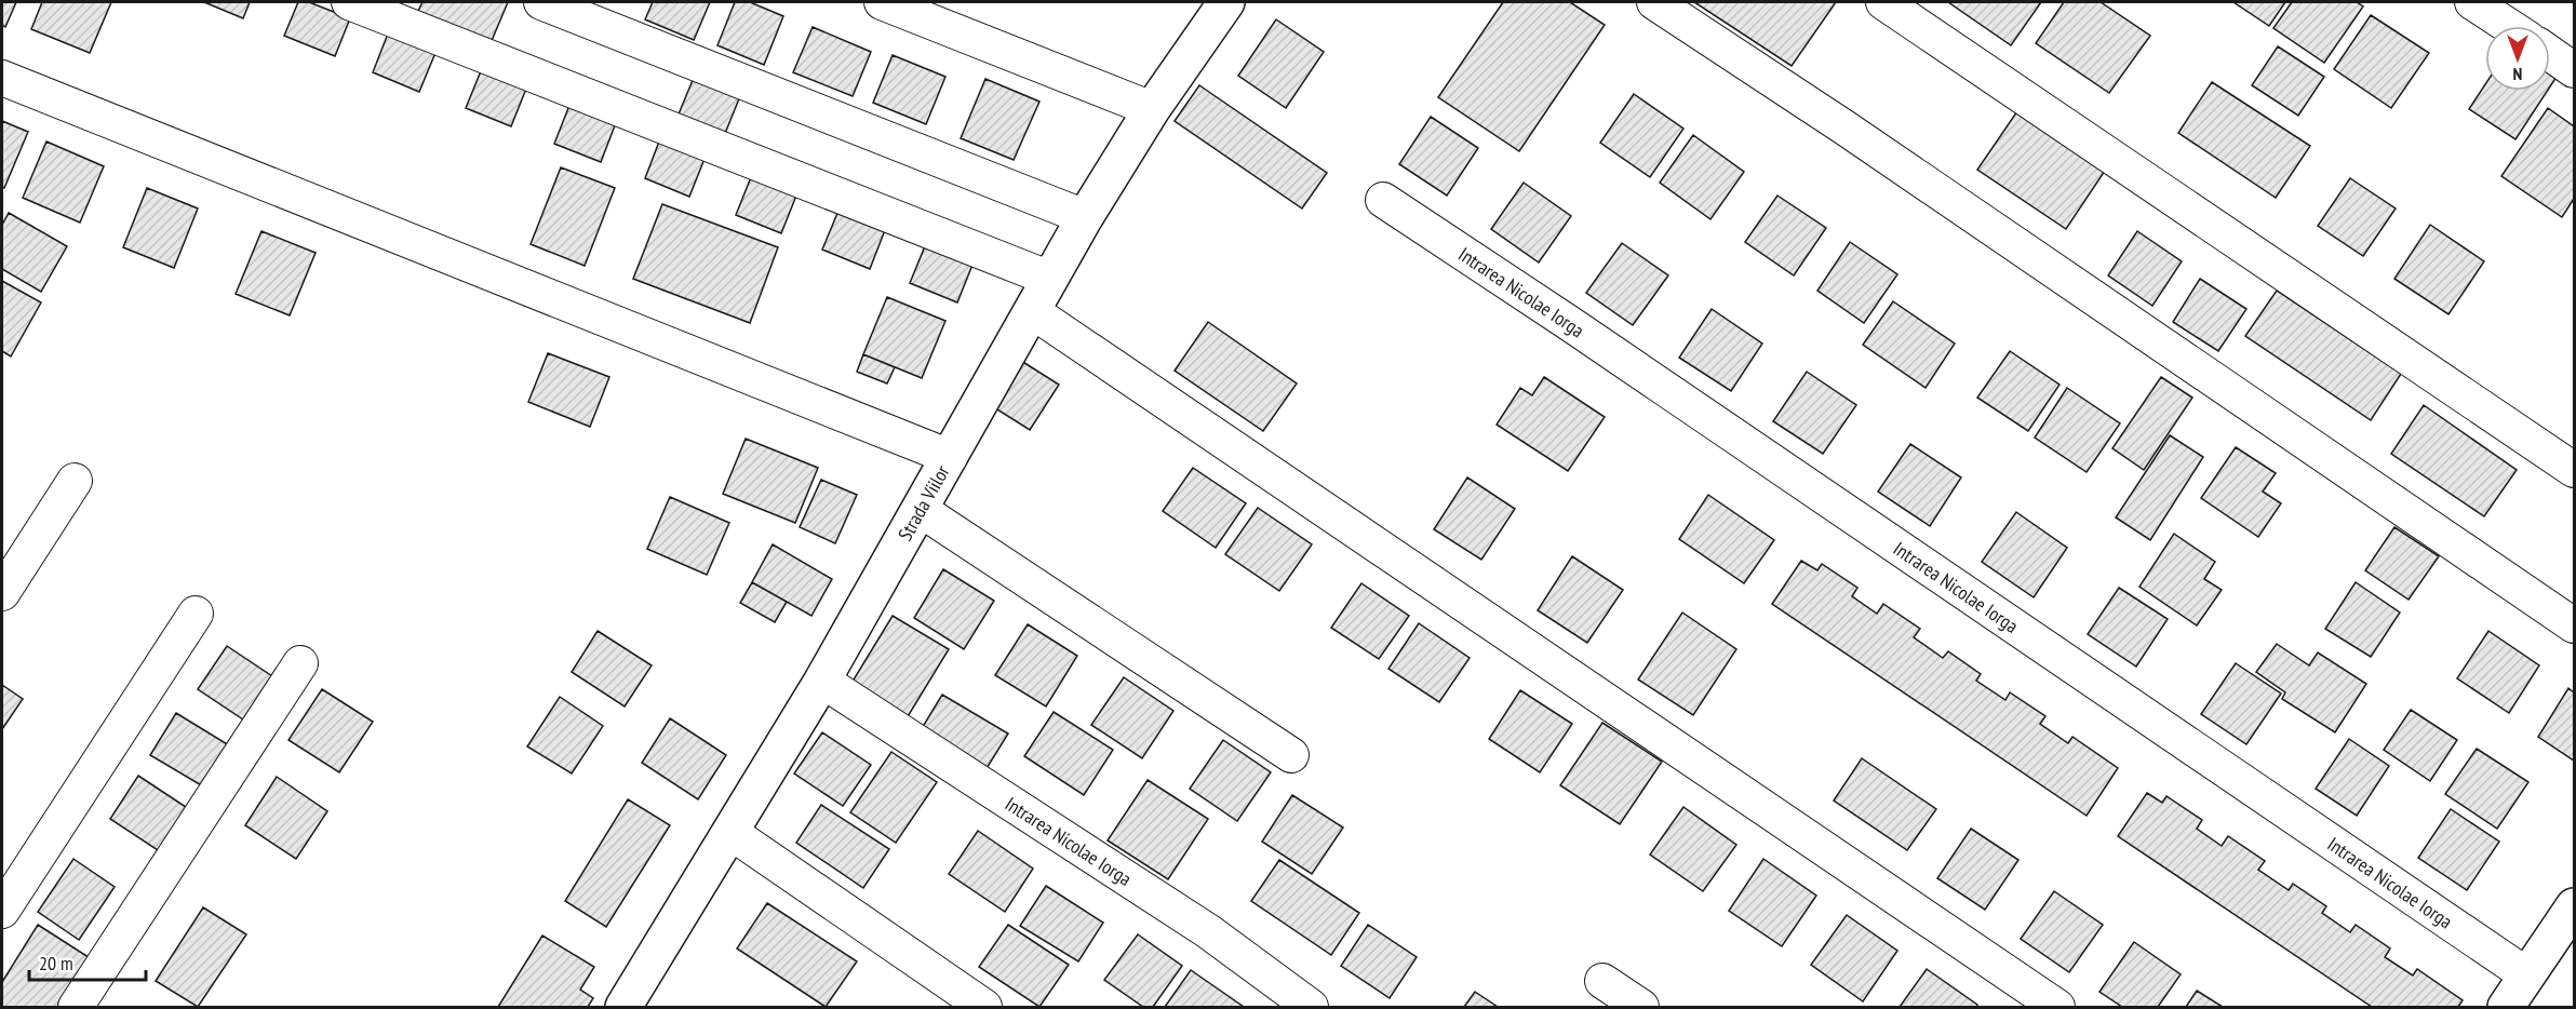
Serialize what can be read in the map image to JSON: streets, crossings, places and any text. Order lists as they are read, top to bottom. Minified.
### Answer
{"streets":{"street":["Intrarea Nicolae Iorga","Strada Viilor"]},"crossings":[["Intrarea Nicolae Iorga","Strada Viilor"]],"scale_bar":"20 m","north":"bottom"}
